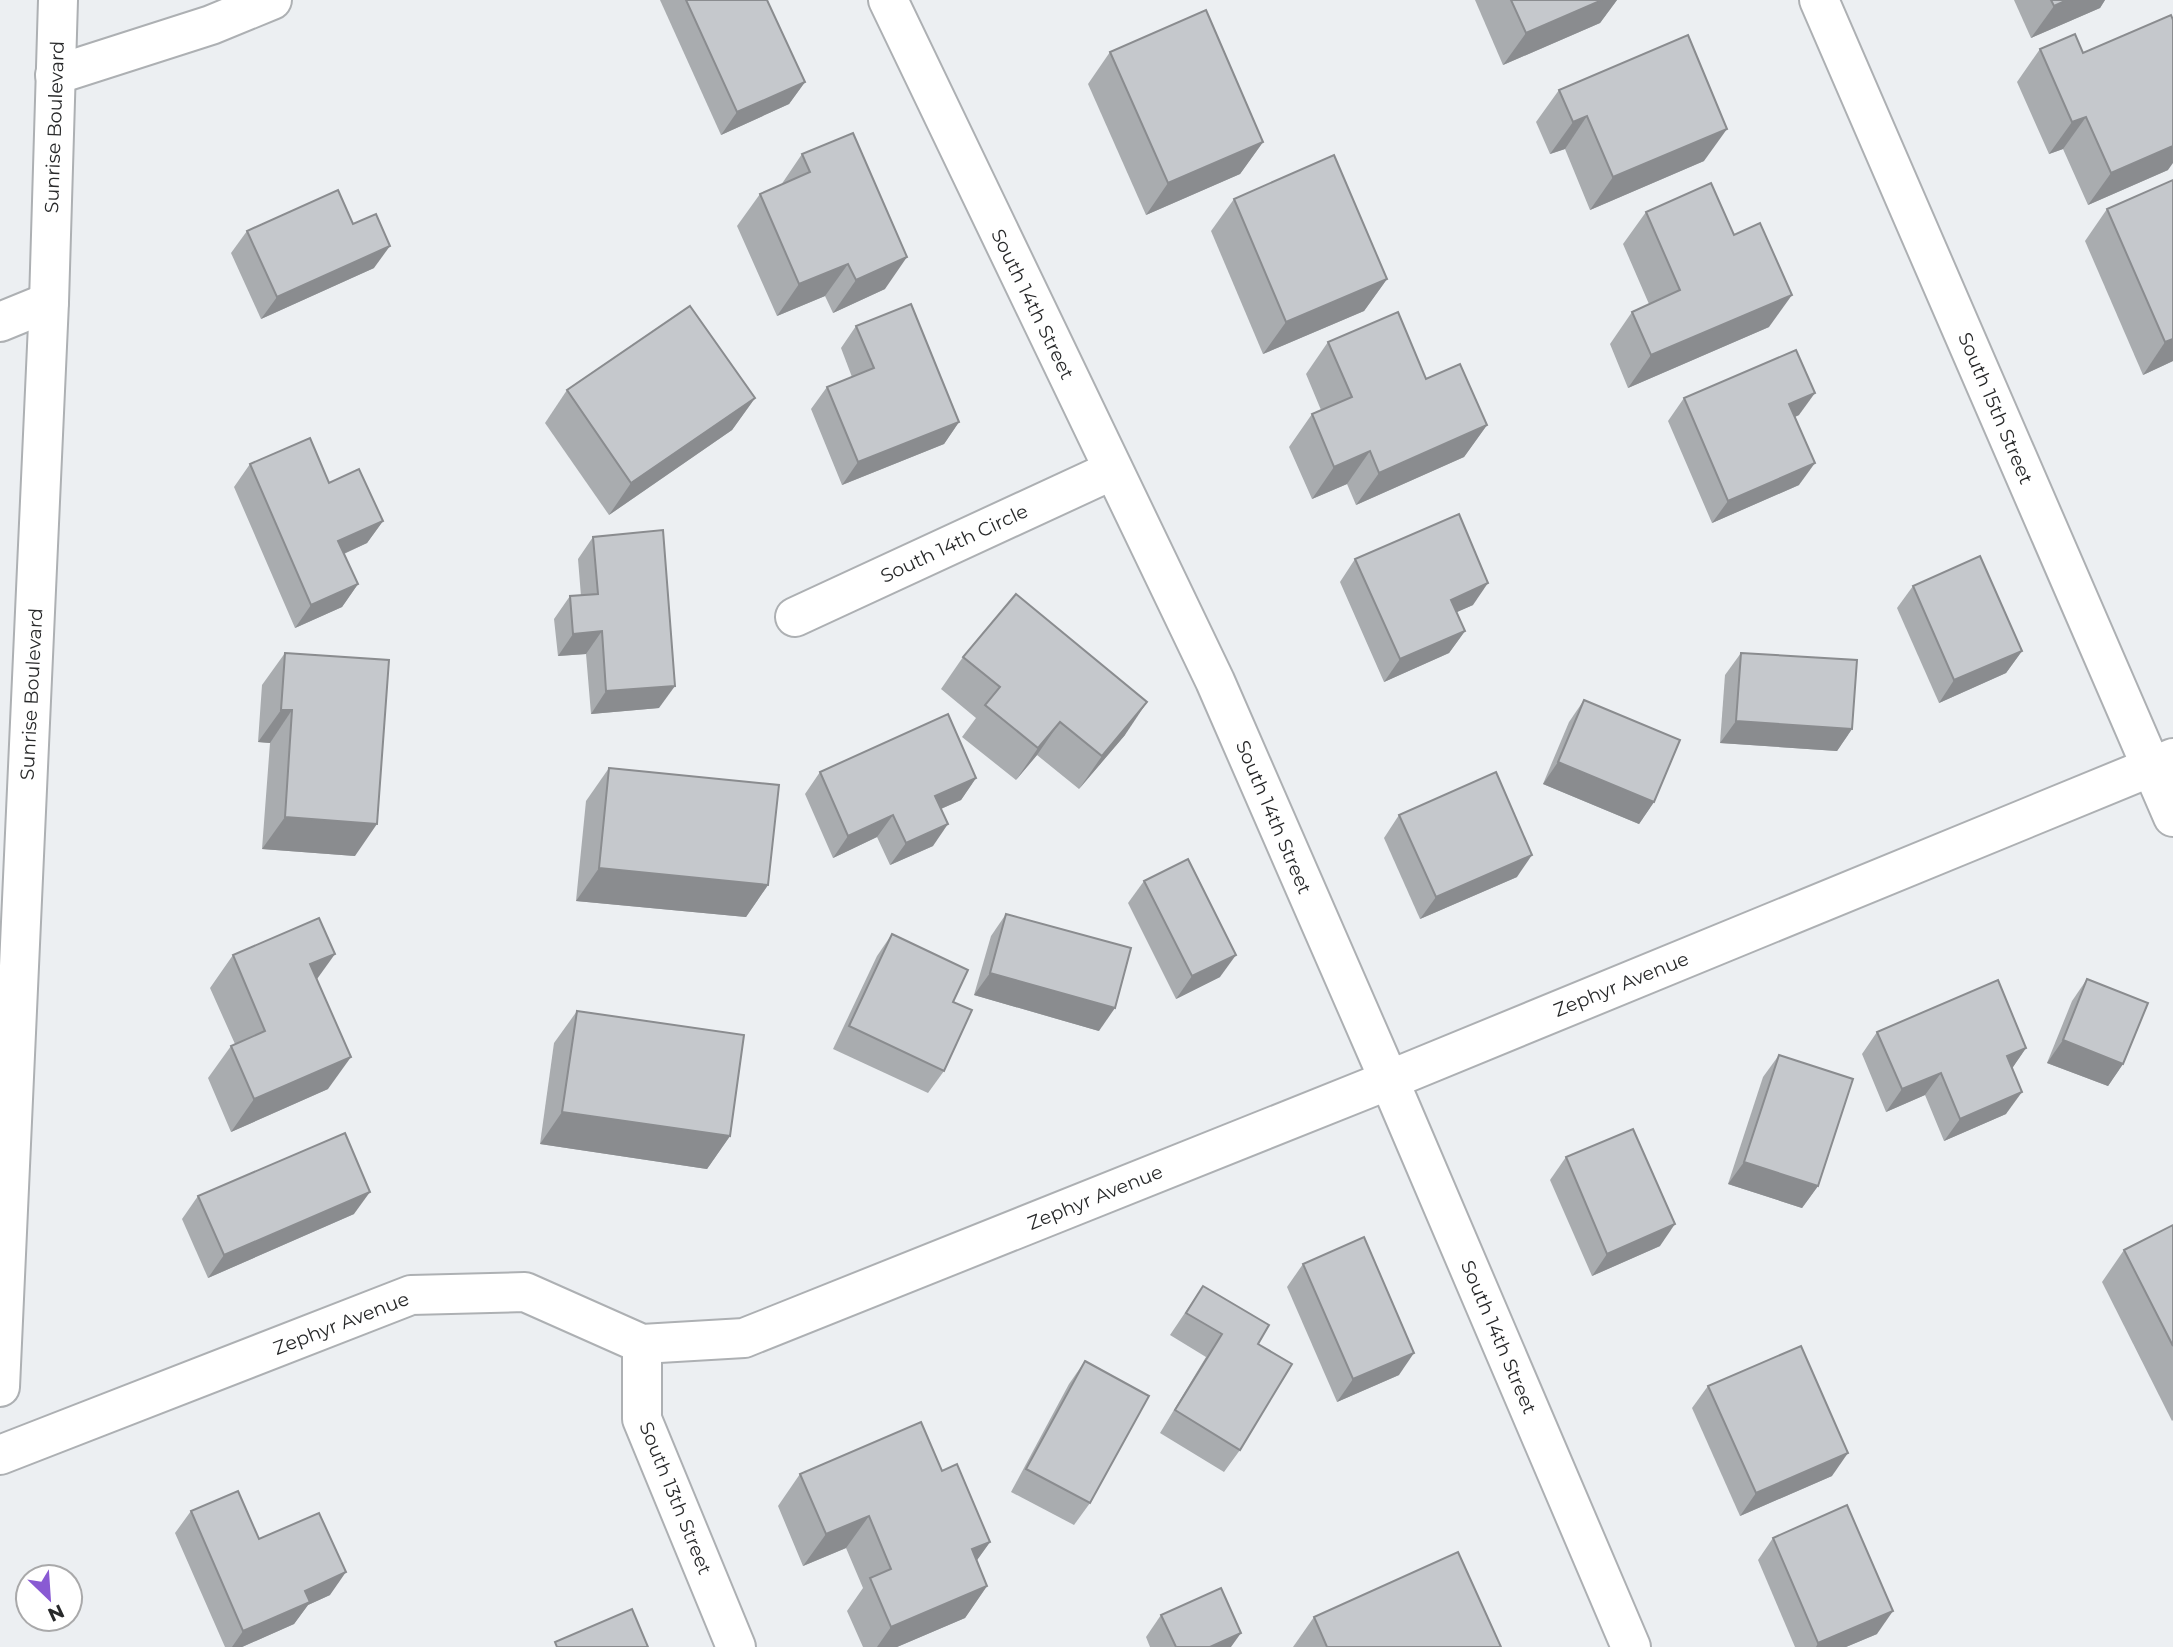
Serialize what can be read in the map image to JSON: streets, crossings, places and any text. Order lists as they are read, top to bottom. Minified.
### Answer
{"streets":{"street":["Sunrise Boulevard","South 14th Street","South 15th Street","South 14th Circle","Zephyr Avenue","South 13th Street"]},"crossings":[["South 14th Street","South 14th Circle"],["South 14th Street","Zephyr Avenue"],["South 15th Street","Zephyr Avenue"],["Zephyr Avenue","South 13th Street"]],"north":"bottom right"}
